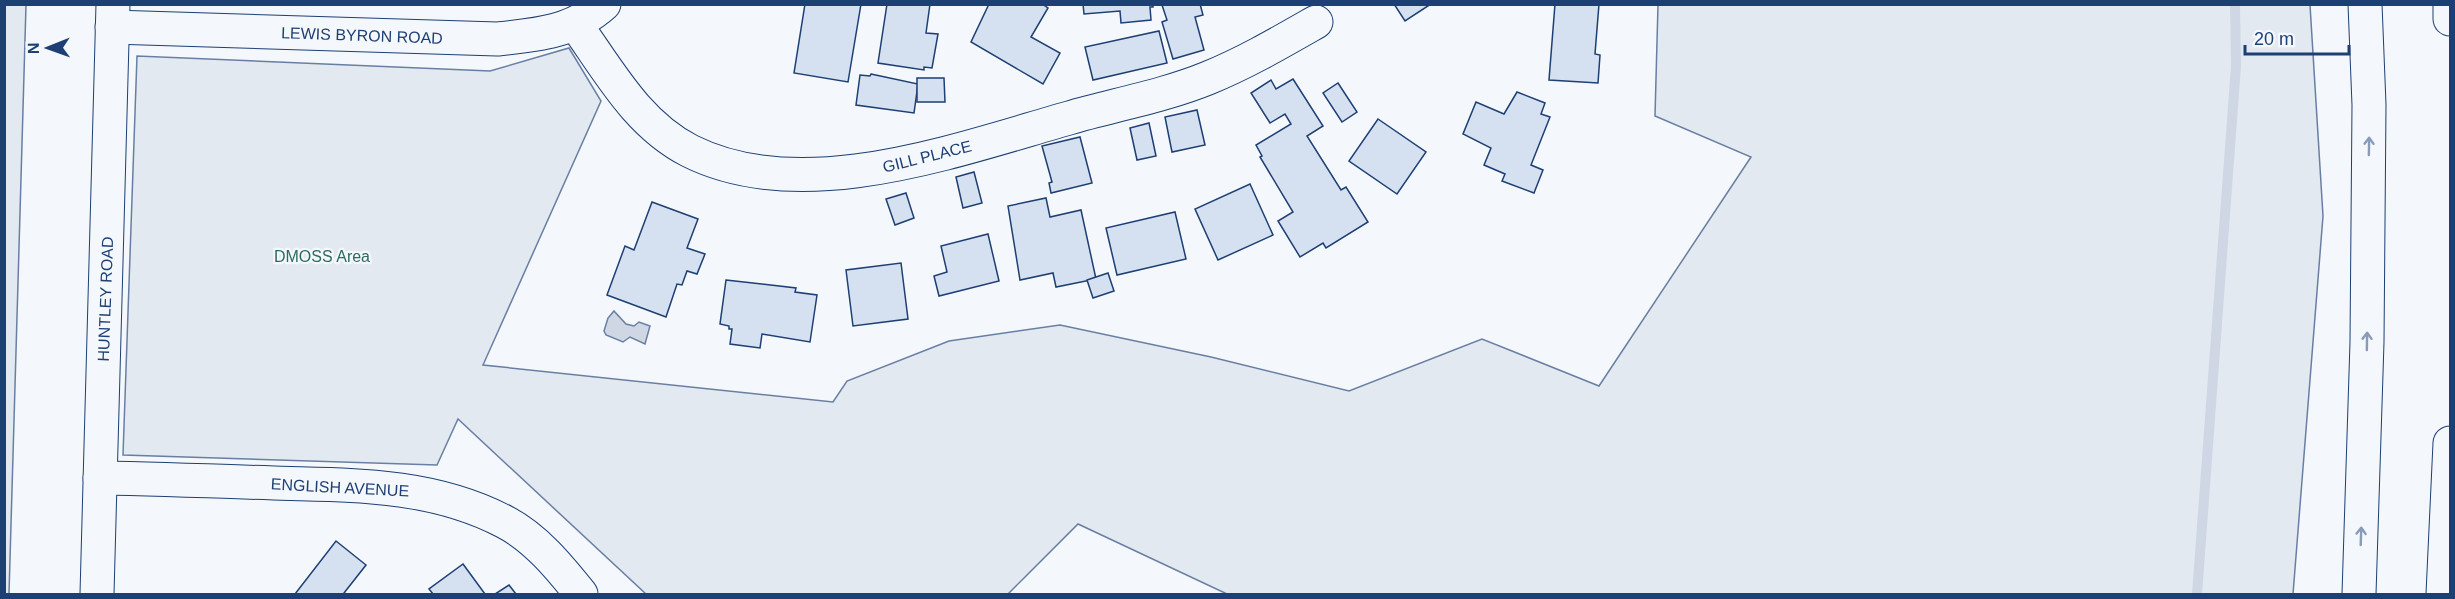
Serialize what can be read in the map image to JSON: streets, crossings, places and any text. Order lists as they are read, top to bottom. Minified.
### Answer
{"streets":{"main road":["LEWIS BYRON ROAD","GILL PLACE","HUNTLEY ROAD","ENGLISH AVENUE"]},"crossings":[["LEWIS BYRON ROAD","GILL PLACE"],["LEWIS BYRON ROAD","HUNTLEY ROAD"],["HUNTLEY ROAD","ENGLISH AVENUE"]],"parks":["DMOSS Area"],"scale_bar":"20 m","north":"left"}
